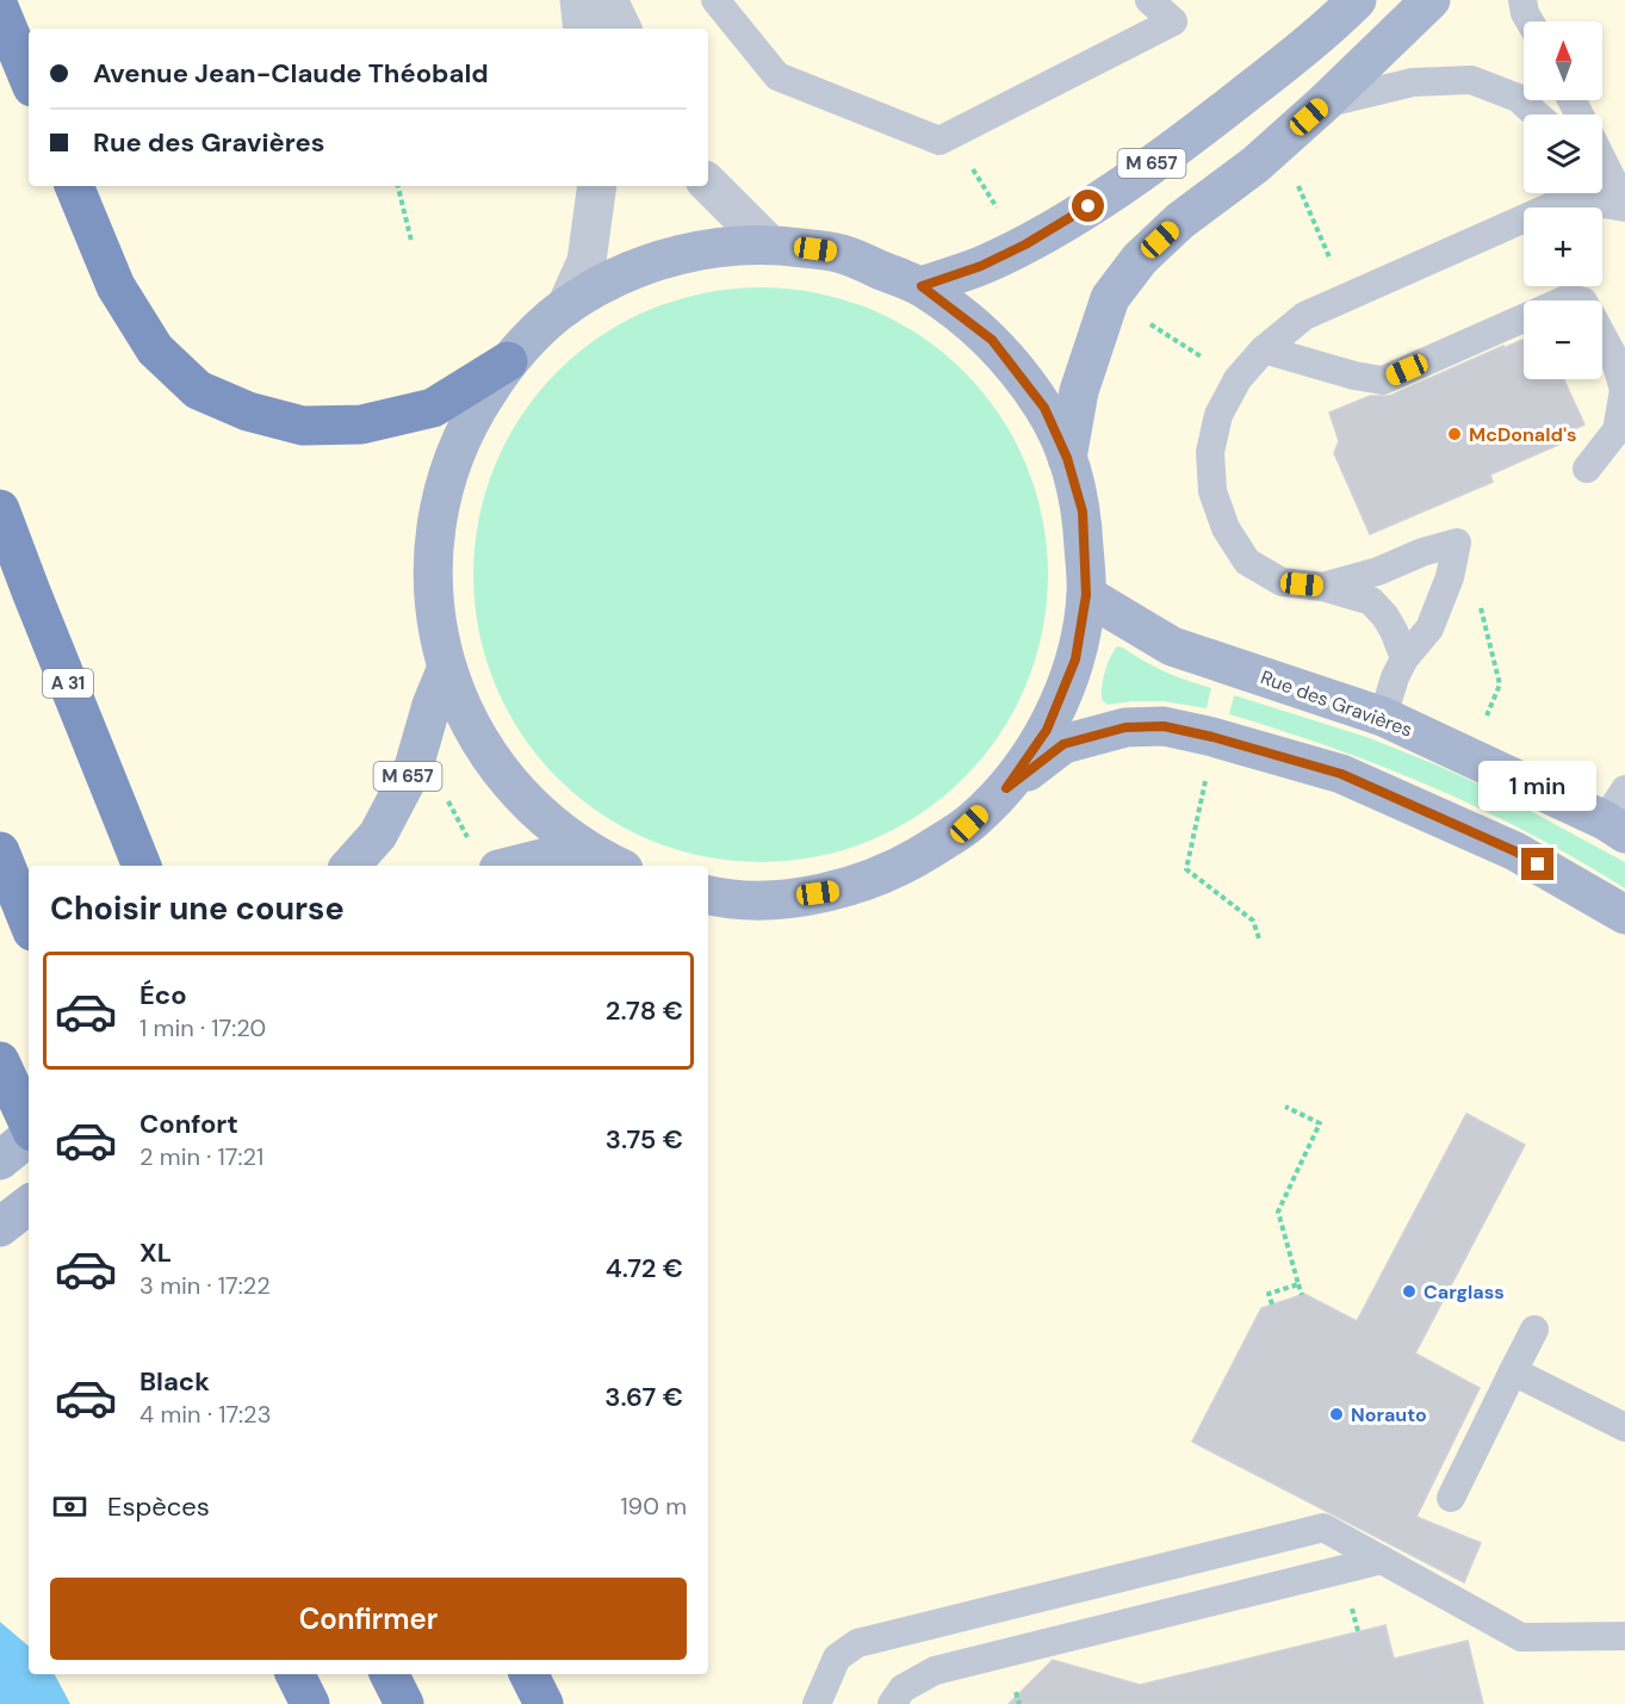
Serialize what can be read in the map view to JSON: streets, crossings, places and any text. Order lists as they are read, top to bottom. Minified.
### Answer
{"streets":{"highway":["A 31"],"main road":["M 657","Rue des Gravières"]},"places":["McDonald's","Carglass","Norauto"],"north":"top","page":{"map_buttons":["+","−"],"banner":["Avenue Jean-Claude Théobald","Rue des Gravières"],"bubble":"1 min","heading":"Choisir une course","list":[{"name":"Éco","note":"1 min · 17:20","value":"2.78 €"},{"name":"Confort","note":"2 min · 17:21","value":"3.75 €"},{"name":"XL","note":"3 min · 17:22","value":"4.72 €"},{"name":"Black","note":"4 min · 17:23","value":"3.67 €"}],"pay":["Espèces","190 m"],"buttons":"Confirmer"}}
